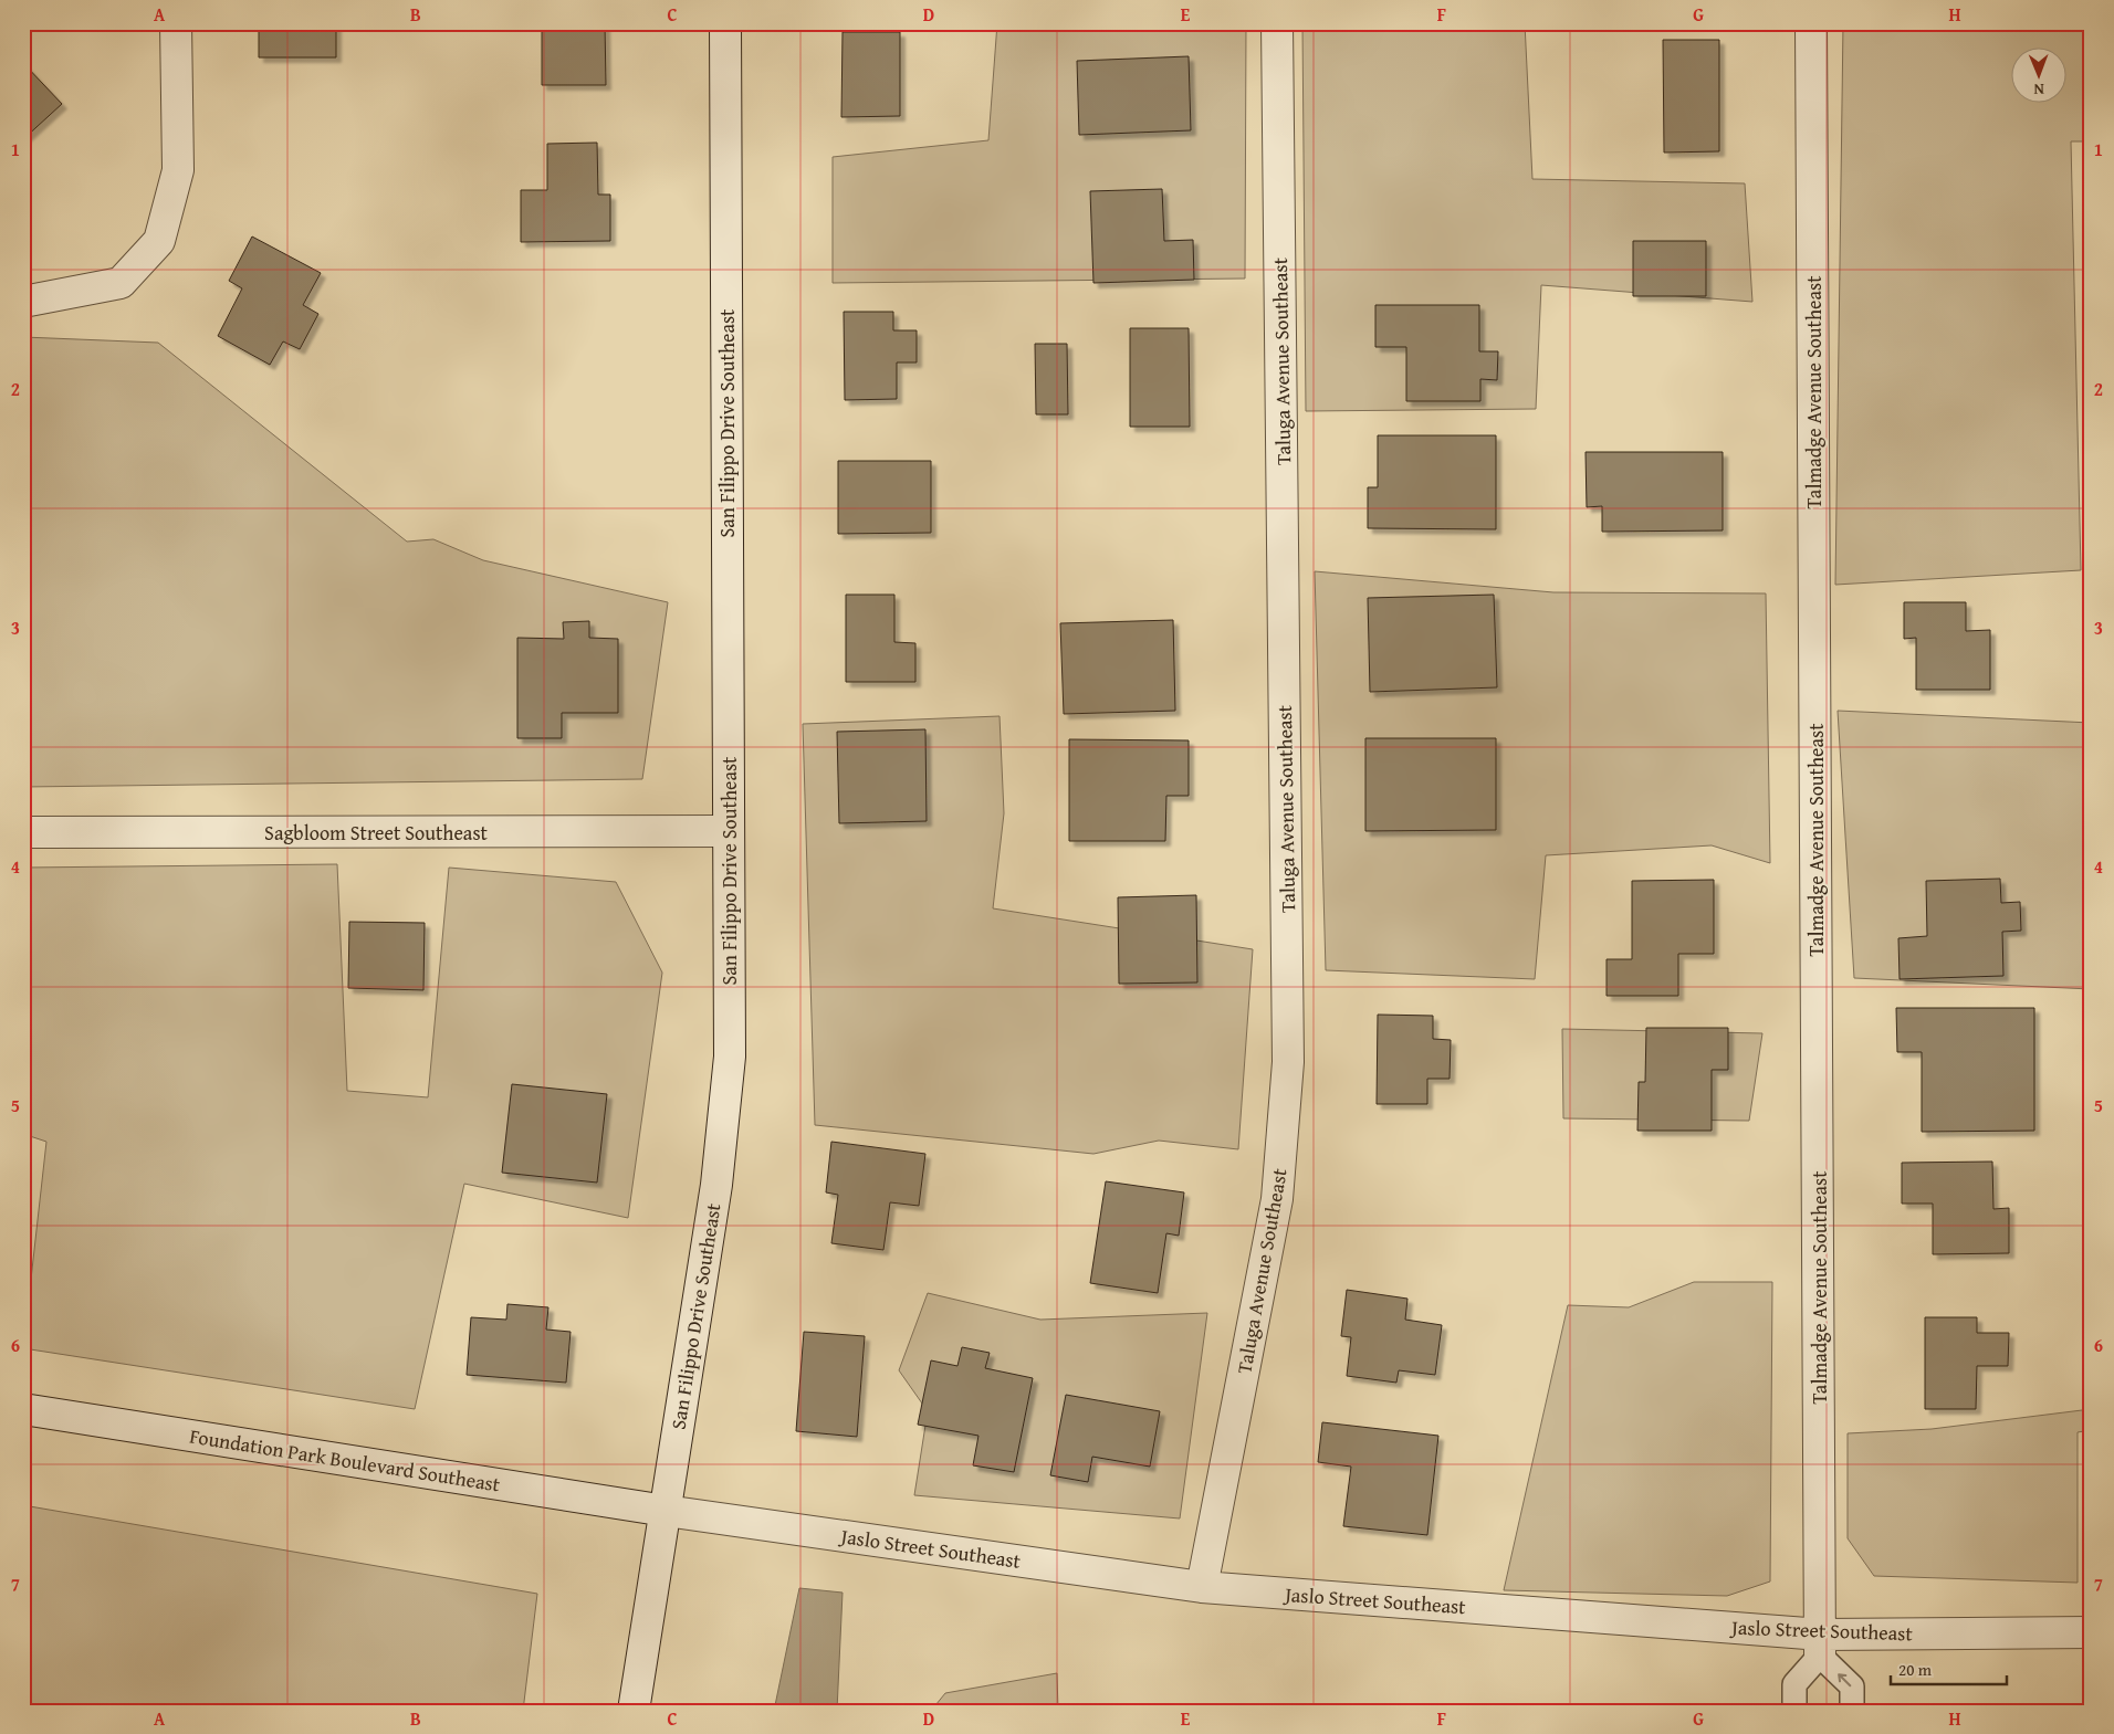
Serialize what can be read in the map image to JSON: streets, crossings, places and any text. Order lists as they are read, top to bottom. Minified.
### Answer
{"streets":{"street":["Taluga Avenue Southeast","Talmadge Avenue Southeast","San Filippo Drive Southeast","Sagbloom Street Southeast","Foundation Park Boulevard Southeast","Jaslo Street Southeast"]},"crossings":[["Taluga Avenue Southeast","Jaslo Street Southeast"],["Talmadge Avenue Southeast","Jaslo Street Southeast"],["San Filippo Drive Southeast","Sagbloom Street Southeast"],["San Filippo Drive Southeast","Foundation Park Boulevard Southeast"],["San Filippo Drive Southeast","Jaslo Street Southeast"],["Foundation Park Boulevard Southeast","Jaslo Street Southeast"]],"scale_bar":"20 m","north":"bottom","grid":{"columns":["A","B","C","D","E","F","G","H"],"rows":["1","2","3","4","5","6","7"]}}
